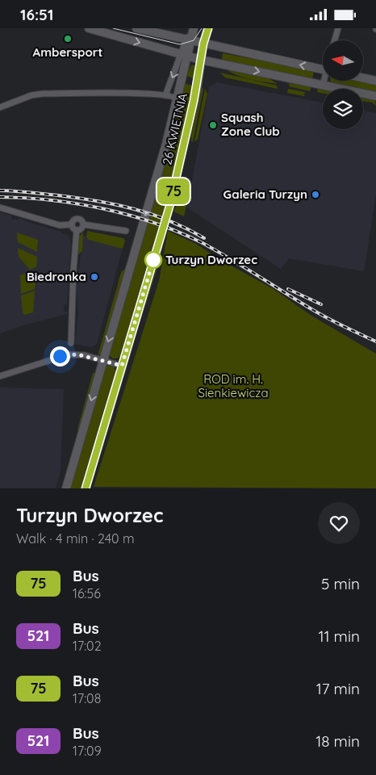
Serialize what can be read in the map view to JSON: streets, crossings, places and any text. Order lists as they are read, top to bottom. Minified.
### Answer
{"streets":{"street":["26 KWIETNIA"]},"parks":["ROD im. H. Sienkiewicza"],"places":["Ambersport","Squash Zone Club","Galeria Turzyn","Turzyn Dworzec","Biedronka"],"lines":["bus line 75"],"north":"left","page":{"status":"16:51","on_map":"75","heading":["Turzyn Dworzec","Walk · 4 min · 240 m"],"list":[{"mark":"75","name":"Bus","note":"16:56","value":"5 min"},{"mark":"521","name":"Bus","note":"17:02","value":"11 min"},{"mark":"75","name":"Bus","note":"17:08","value":"17 min"},{"mark":"521","name":"Bus","note":"17:09","value":"18 min"}]}}
